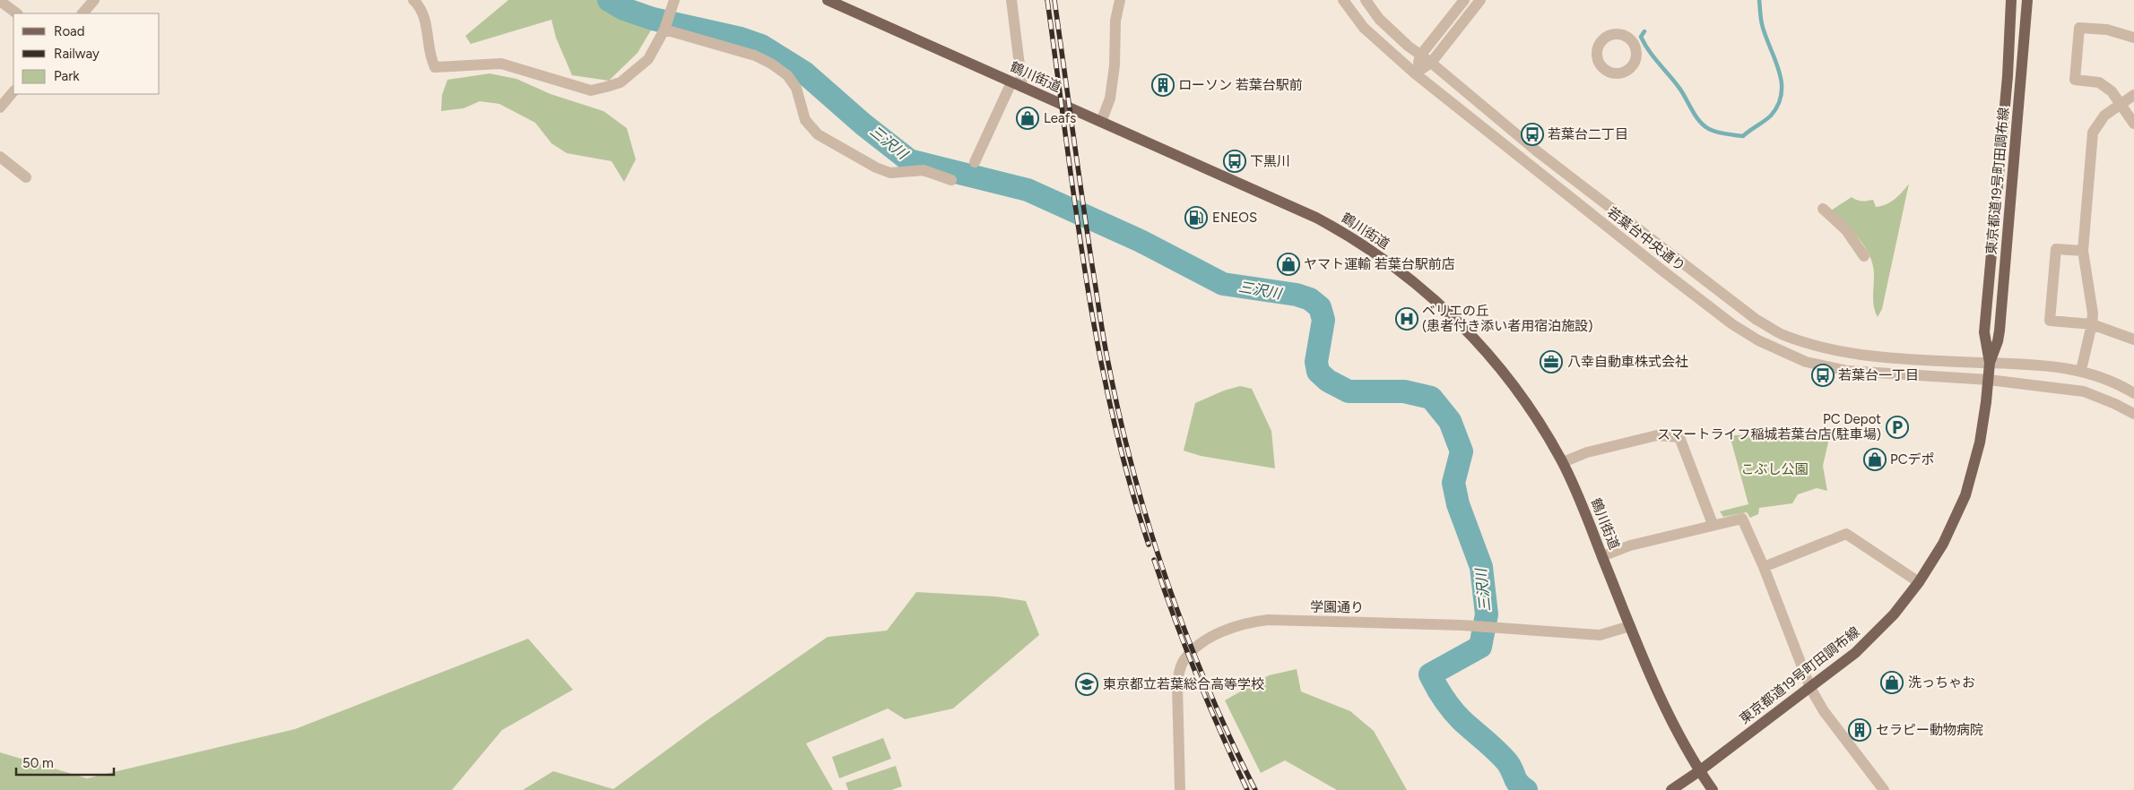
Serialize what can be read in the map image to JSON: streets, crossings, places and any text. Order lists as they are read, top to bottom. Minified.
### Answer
{"streets":{"main road":["鶴川街道","東京都道19号町田調布線"],"street":["若葉台中央通り","学園通り"]},"crossings":[["鶴川街道","東京都道19号町田調布線"],["鶴川街道","学園通り"],["東京都道19号町田調布線","若葉台中央通り"]],"water":["三沢川"],"parks":["こぶし公園"],"places":{"building":["ローソン 若葉台駅前","セラピー動物病院"],"shop":["Leafs","ヤマト運輸 若葉台駅前店","PCデポ","洗っちゃお"],"bus stop":["若葉台二丁目","下黒川","若葉台一丁目"],"fuel station":["ENEOS"],"hospital":["ベリエの丘 (患者付き添い者用宿泊施設)"],"office":["八幸自動車株式会社"],"parking":["PC Depot スマートライフ稲城若葉台店(駐車場)"],"school or university":["東京都立若葉総合高等学校"]},"legend":["Road","Railway","Park"],"scale_bar":"50 m"}
